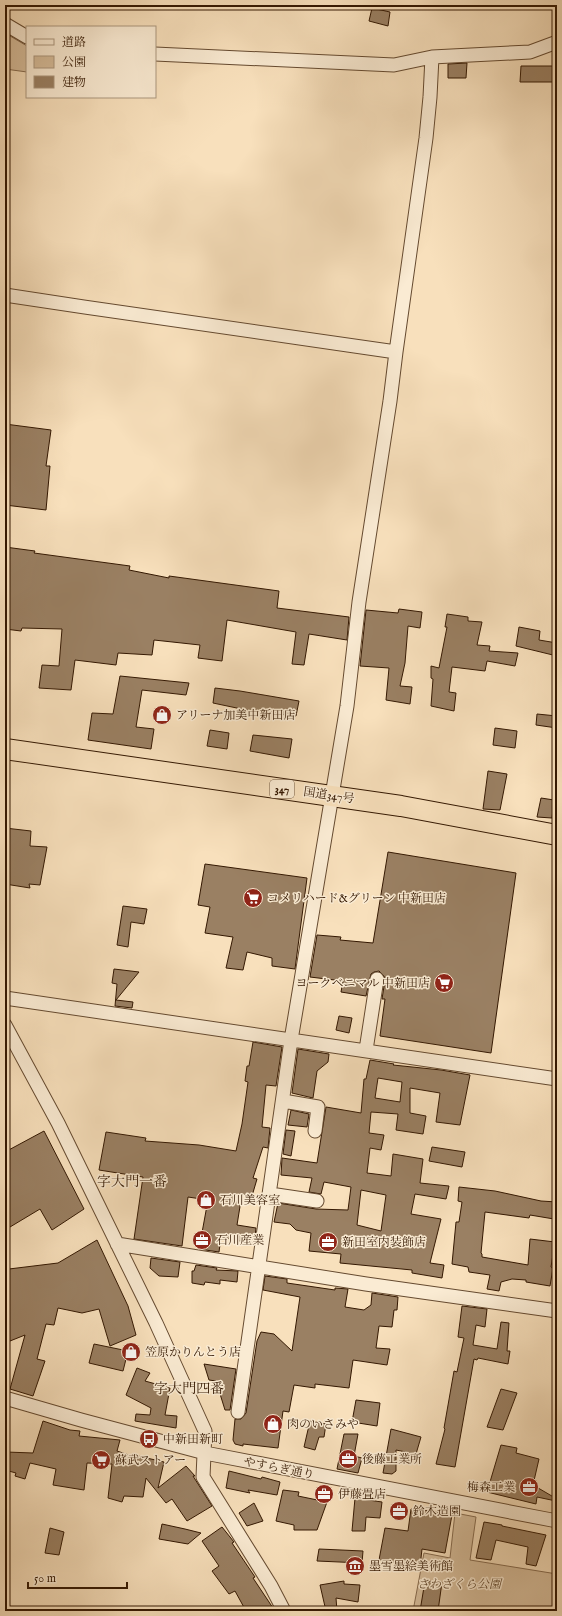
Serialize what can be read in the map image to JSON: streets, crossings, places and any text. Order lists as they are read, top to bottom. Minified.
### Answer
{"streets":{"highway":["347","国道347号"],"street":["やすらぎ通り"]},"districts":["字大門一番","字大門四番"],"parks":["さわざくら公園"],"places":{"shop":["アリーナ加美中新田店","石川美容室","笠原かりんとう店","肉のいさみや"],"supermarket":["コメリハード&グリーン 中新田店","ヨークベニマル 中新田店","蘇武ストアー"],"office":["石川産業","新田室内装飾店","後藤工業所","梅森工業","伊藤畳店","鈴木造園"],"bus stop":["中新田新町"],"museum":["墨雪墨絵美術館"]},"legend":["道路","公園","建物"],"scale_bar":"50 m"}
